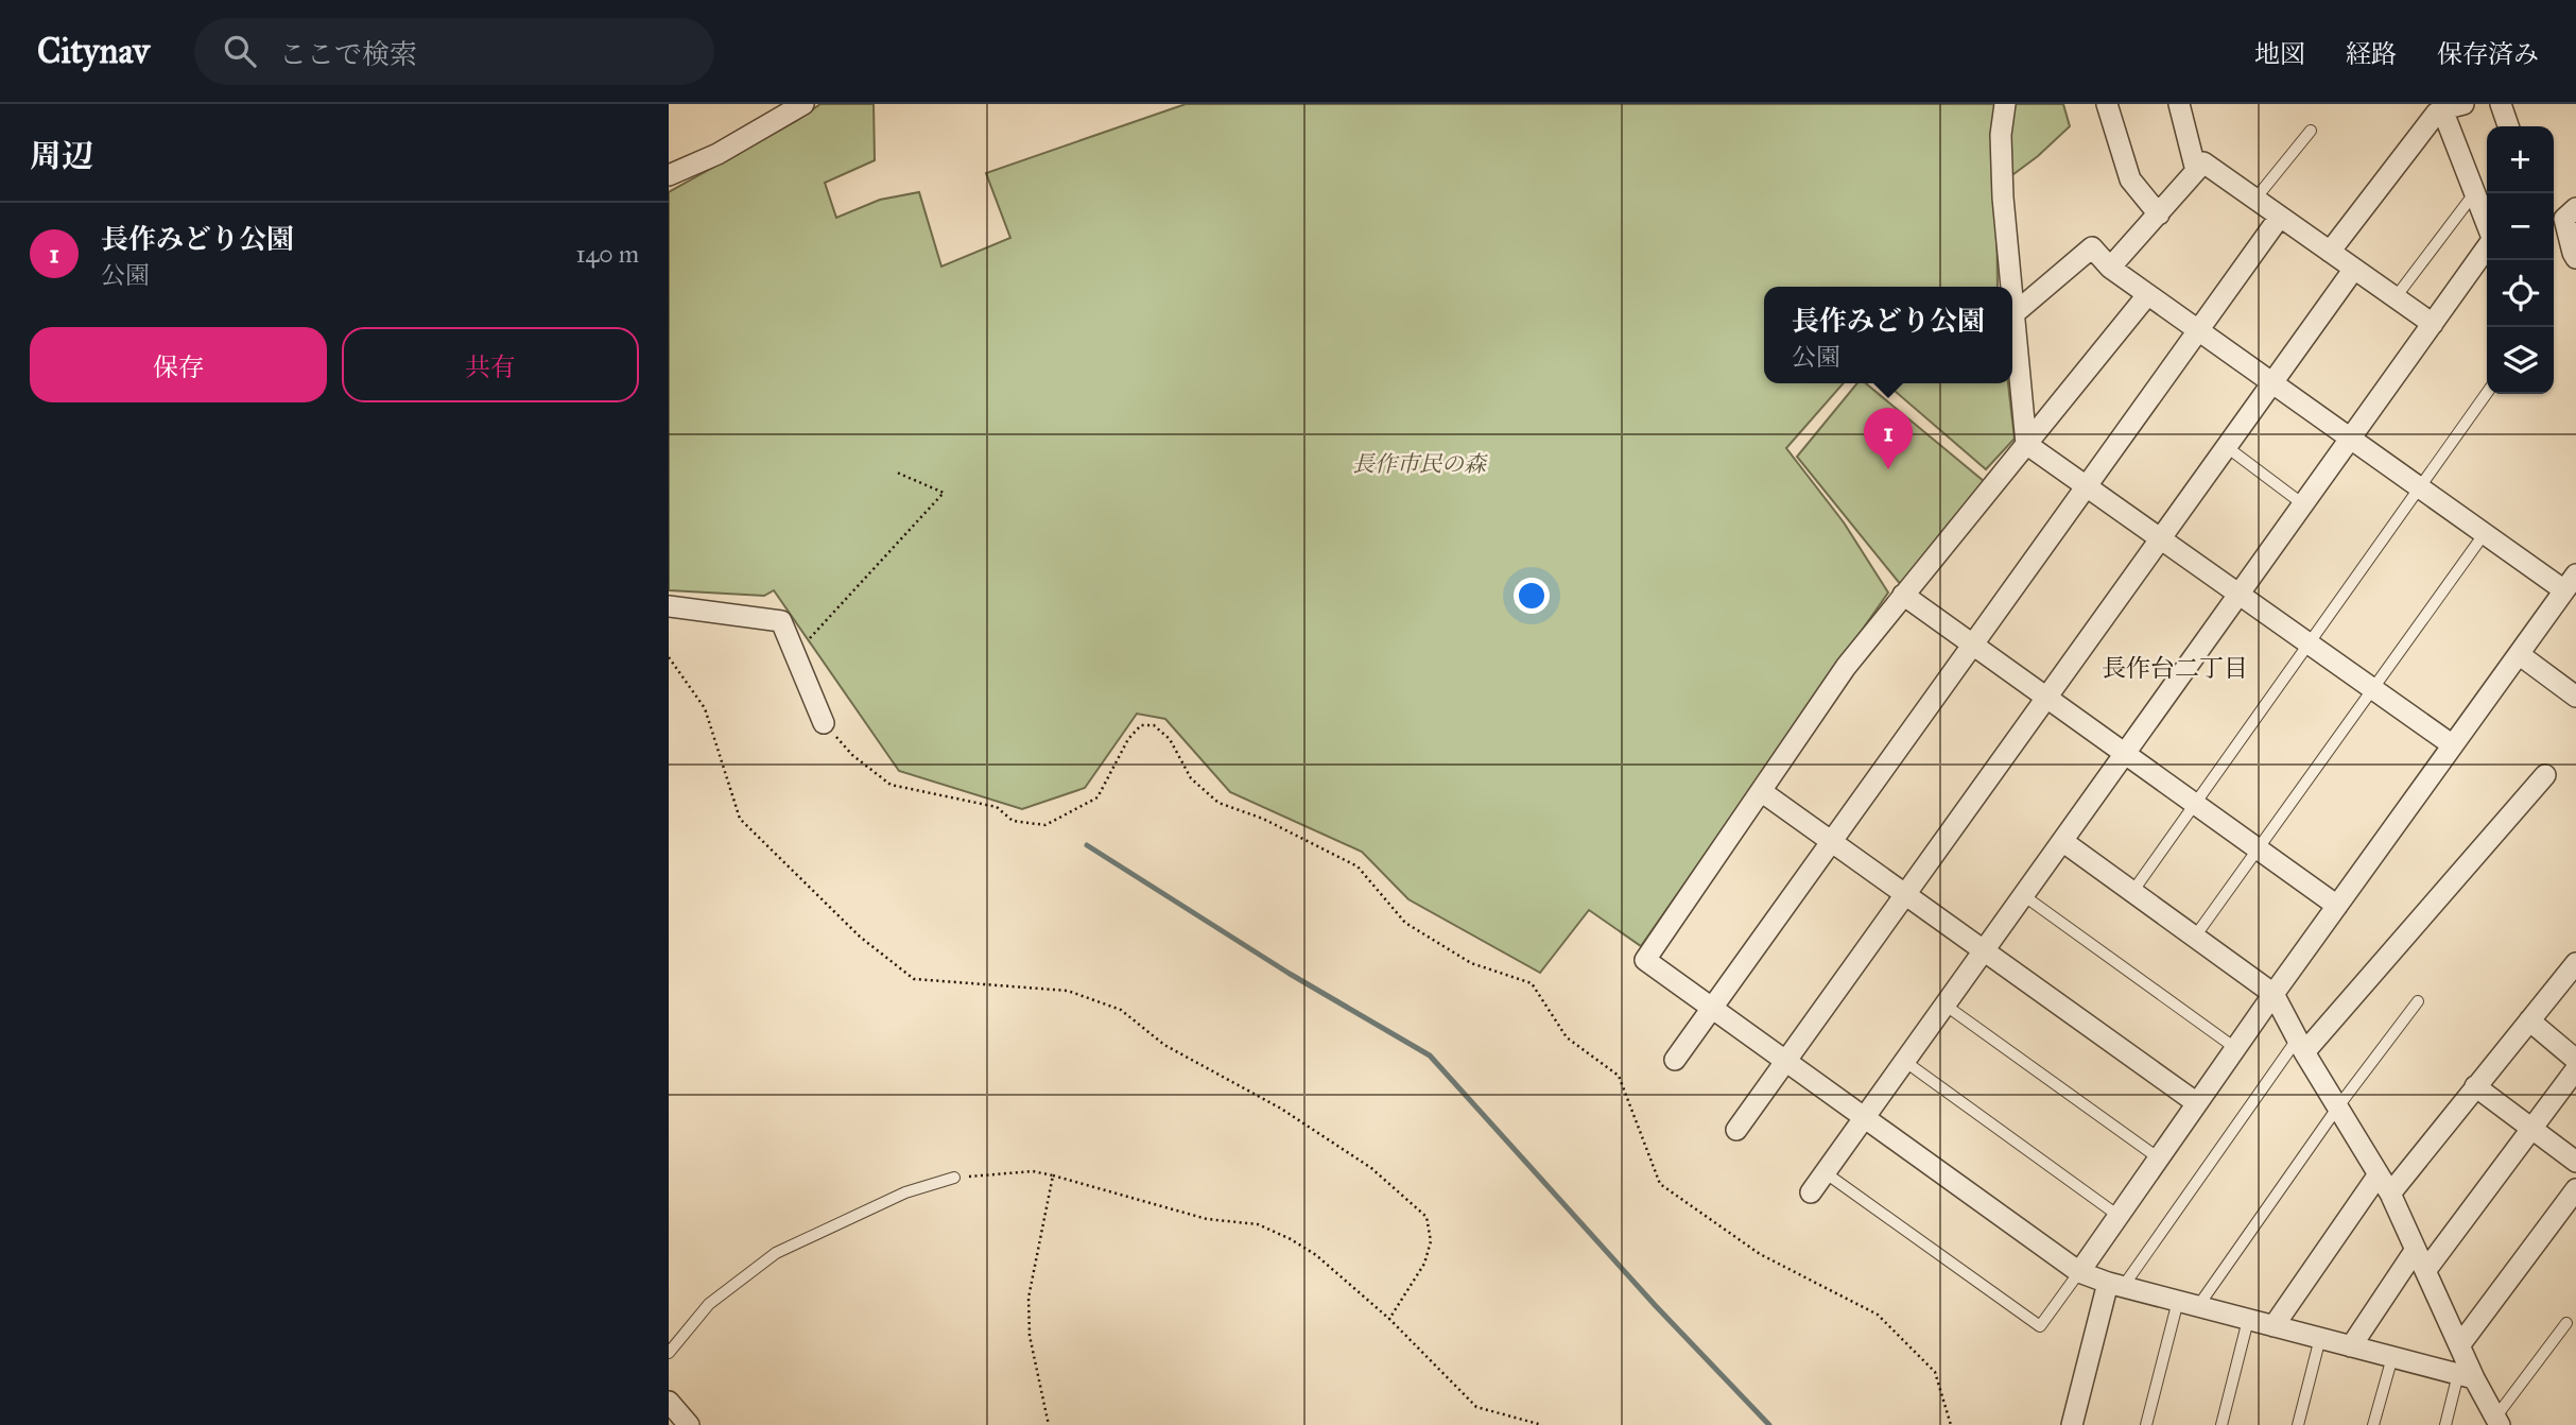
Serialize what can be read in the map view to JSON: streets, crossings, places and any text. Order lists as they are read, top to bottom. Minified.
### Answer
{"districts":["長作台二丁目"],"parks":["長作市民の森"],"page":{"header":"Citynav","search":"ここで検索","nav":["地図","経路","保存済み"],"heading":"周辺","map_buttons":["+","−"],"list":[{"mark":"1","name":"長作みどり公園","note":"公園","value":"140 m"}],"popup":["長作みどり公園","公園"],"buttons":["保存","共有"],"pins":"1"}}
